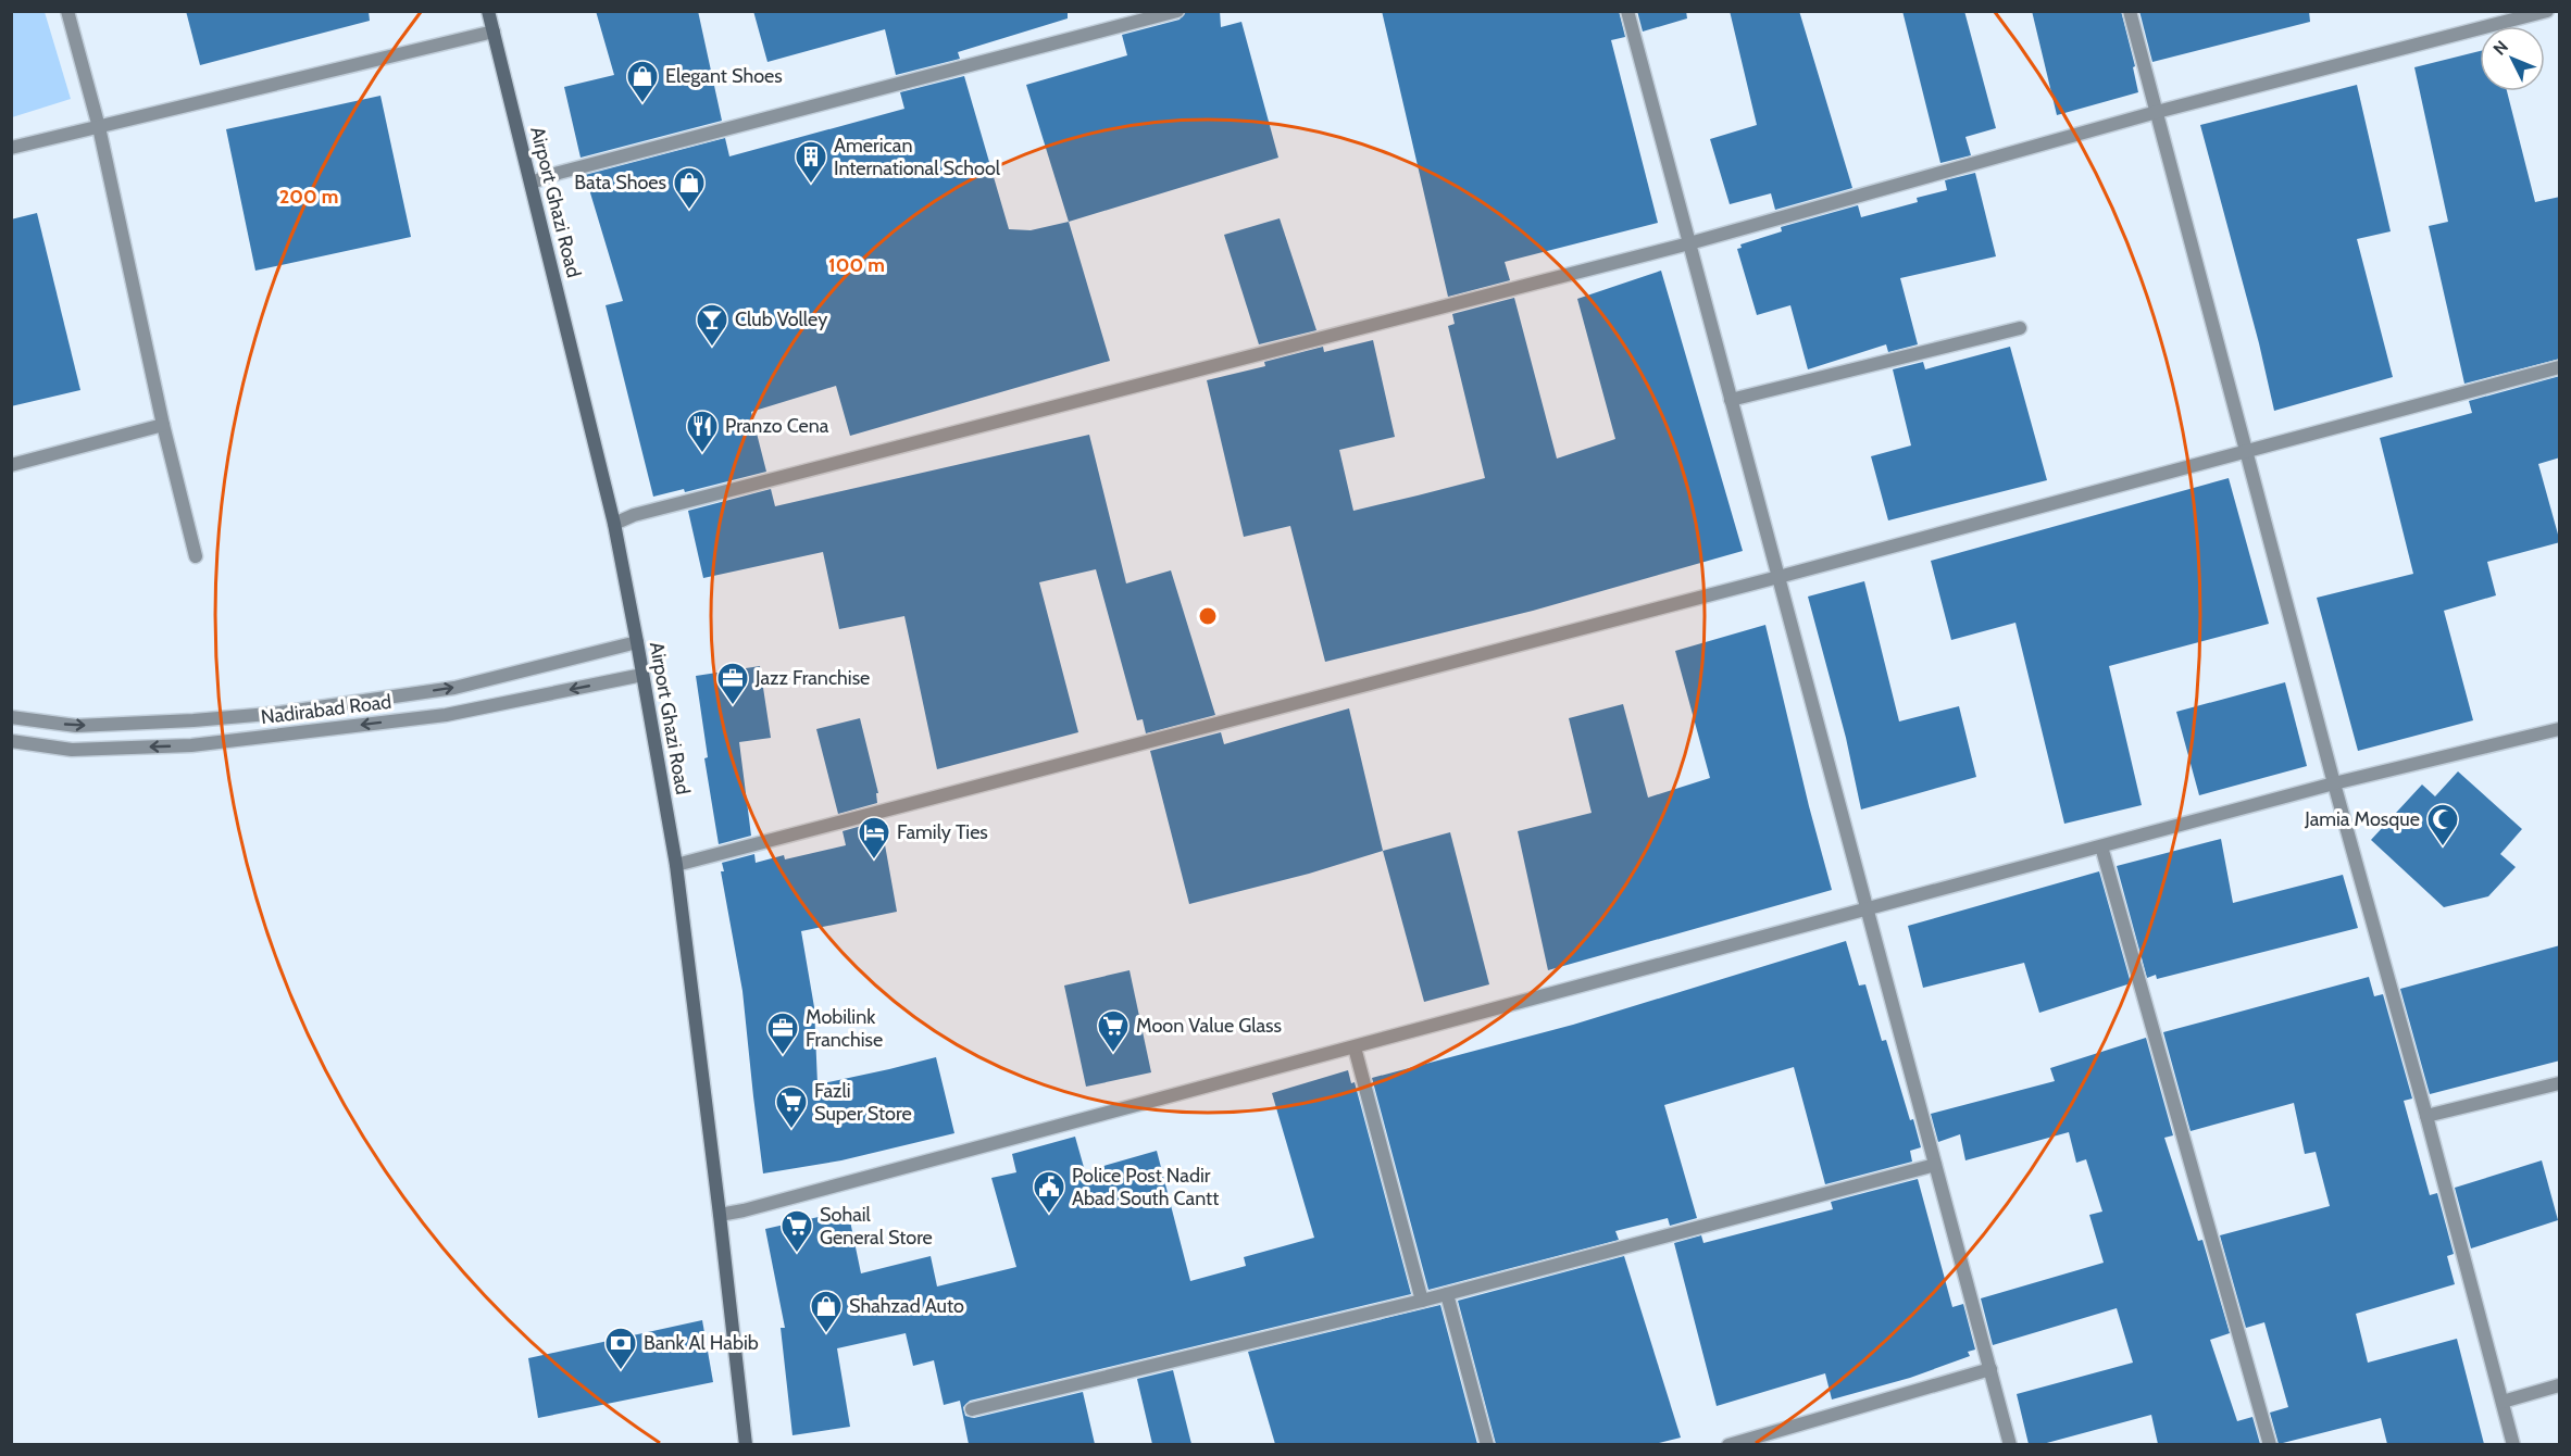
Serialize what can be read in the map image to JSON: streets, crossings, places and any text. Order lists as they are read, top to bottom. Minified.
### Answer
{"streets":{"main road":["Airport Ghazi Road"],"street":["Nadirabad Road"]},"crossings":[["Airport Ghazi Road","Nadirabad Road"]],"places":{"shop":["Elegant Shoes","Bata Shoes","Shahzad Auto"],"building":["American International School"],"bar":["Club Volley"],"restaurant":["Pranzo Cena"],"office":["Jazz Franchise","Mobilink Franchise"],"mosque":["Jamia Mosque"],"hotel":["Family Ties"],"supermarket":["Moon Value Glass","Fazli Super Store","Sohail General Store"],"public building":["Police Post Nadir Abad South Cantt"],"bank":["Bank Al Habib"]},"north":"top left","rings":["200 m","100 m"]}
